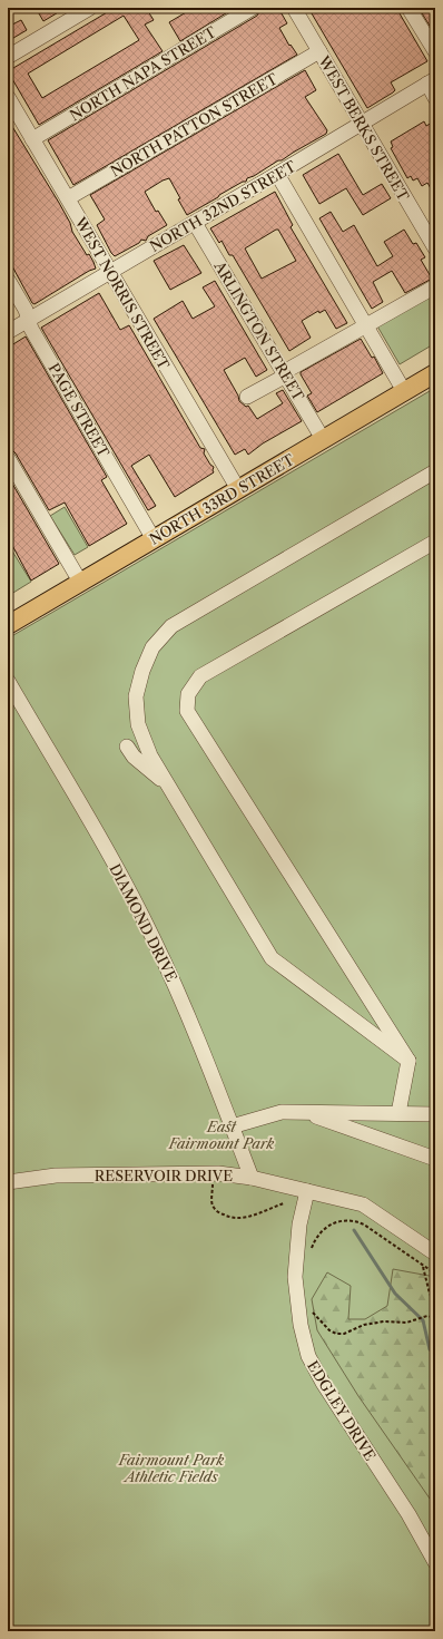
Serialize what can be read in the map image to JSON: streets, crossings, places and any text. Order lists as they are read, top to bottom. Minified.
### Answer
{"streets":{"main road":["NORTH 33RD STREET"],"street":["NORTH NAPA STREET","NORTH PATTON STREET","WEST BERKS STREET","NORTH 32ND STREET","WEST NORRIS STREET","ARLINGTON STREET","PAGE STREET","DIAMOND DRIVE","RESERVOIR DRIVE","EDGLEY DRIVE"]},"crossings":[["NORTH NAPA STREET","WEST NORRIS STREET"],["NORTH PATTON STREET","WEST BERKS STREET"],["NORTH PATTON STREET","WEST NORRIS STREET"],["WEST BERKS STREET","NORTH 32ND STREET"],["NORTH 32ND STREET","WEST NORRIS STREET"],["NORTH 32ND STREET","ARLINGTON STREET"],["NORTH 32ND STREET","PAGE STREET"],["WEST NORRIS STREET","NORTH 33RD STREET"],["ARLINGTON STREET","NORTH 33RD STREET"],["PAGE STREET","NORTH 33RD STREET"],["DIAMOND DRIVE","RESERVOIR DRIVE"],["RESERVOIR DRIVE","EDGLEY DRIVE"]],"parks":["East Fairmount Park","Fairmount Park Athletic Fields"]}
